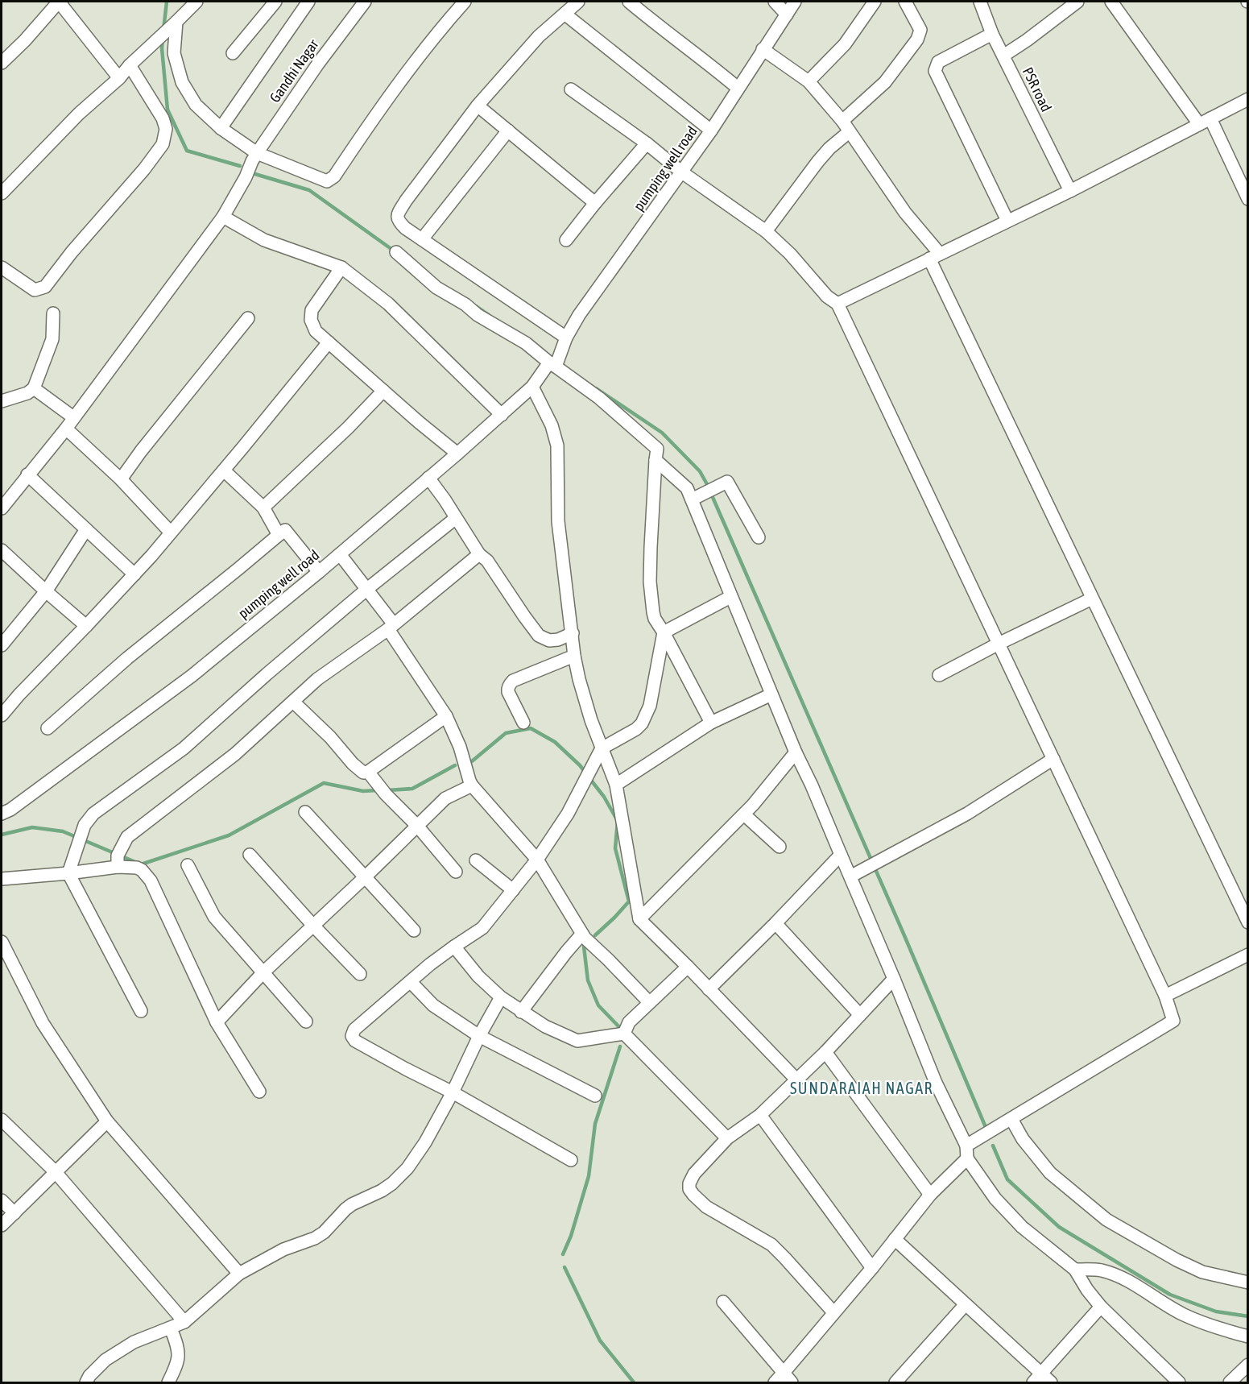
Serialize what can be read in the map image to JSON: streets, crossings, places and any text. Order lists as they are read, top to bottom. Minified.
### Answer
{"streets":{"street":["Gandhi Nagar","PSR road","pumping well road"]},"districts":["SUNDARAIAH NAGAR"]}
